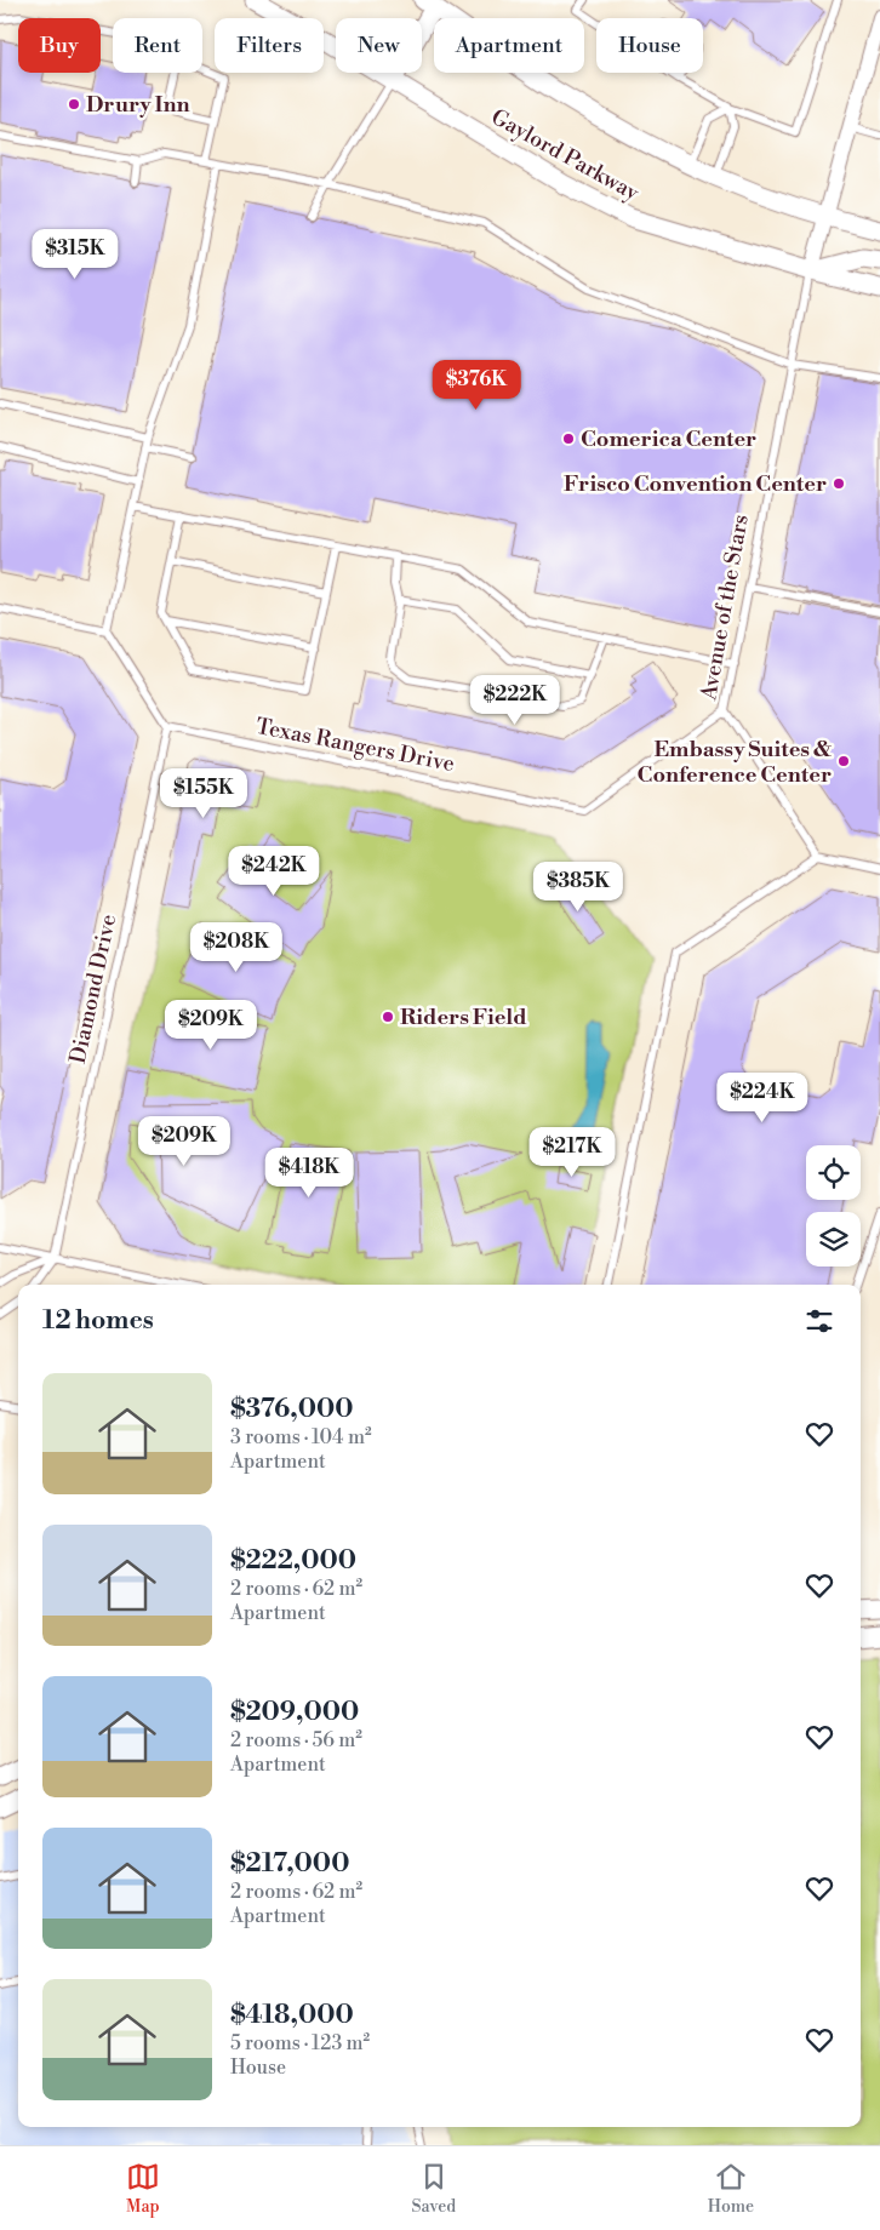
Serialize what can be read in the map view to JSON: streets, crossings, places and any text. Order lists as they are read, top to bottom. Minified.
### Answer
{"streets":{"street":["Gaylord Parkway","Avenue of the Stars"],"lane":["Texas Rangers Drive","Diamond Drive"]},"crossings":[["Gaylord Parkway","Avenue of the Stars"],["Avenue of the Stars","Texas Rangers Drive"],["Texas Rangers Drive","Diamond Drive"]],"places":["Drury Inn","Comerica Center","Frisco Convention Center","Embassy Suites & Conference Center","Riders Field"],"page":{"chip":["Buy","Rent","Filters","New","Apartment","House"],"price":["$315K","$376K","$222K","$155K","$242K","$385K","$208K","$209K","$224K","$209K","$217K","$418K"],"heading":"12 homes","list":[{"name":"$376,000","note":"3 rooms · 104 m² · Apartment"},{"name":"$222,000","note":"2 rooms · 62 m² · Apartment"},{"name":"$209,000","note":"2 rooms · 56 m² · Apartment"},{"name":"$217,000","note":"2 rooms · 62 m² · Apartment"},{"name":"$418,000","note":"5 rooms · 123 m² · House"}],"tabs":["Map","Saved","Home"]}}
